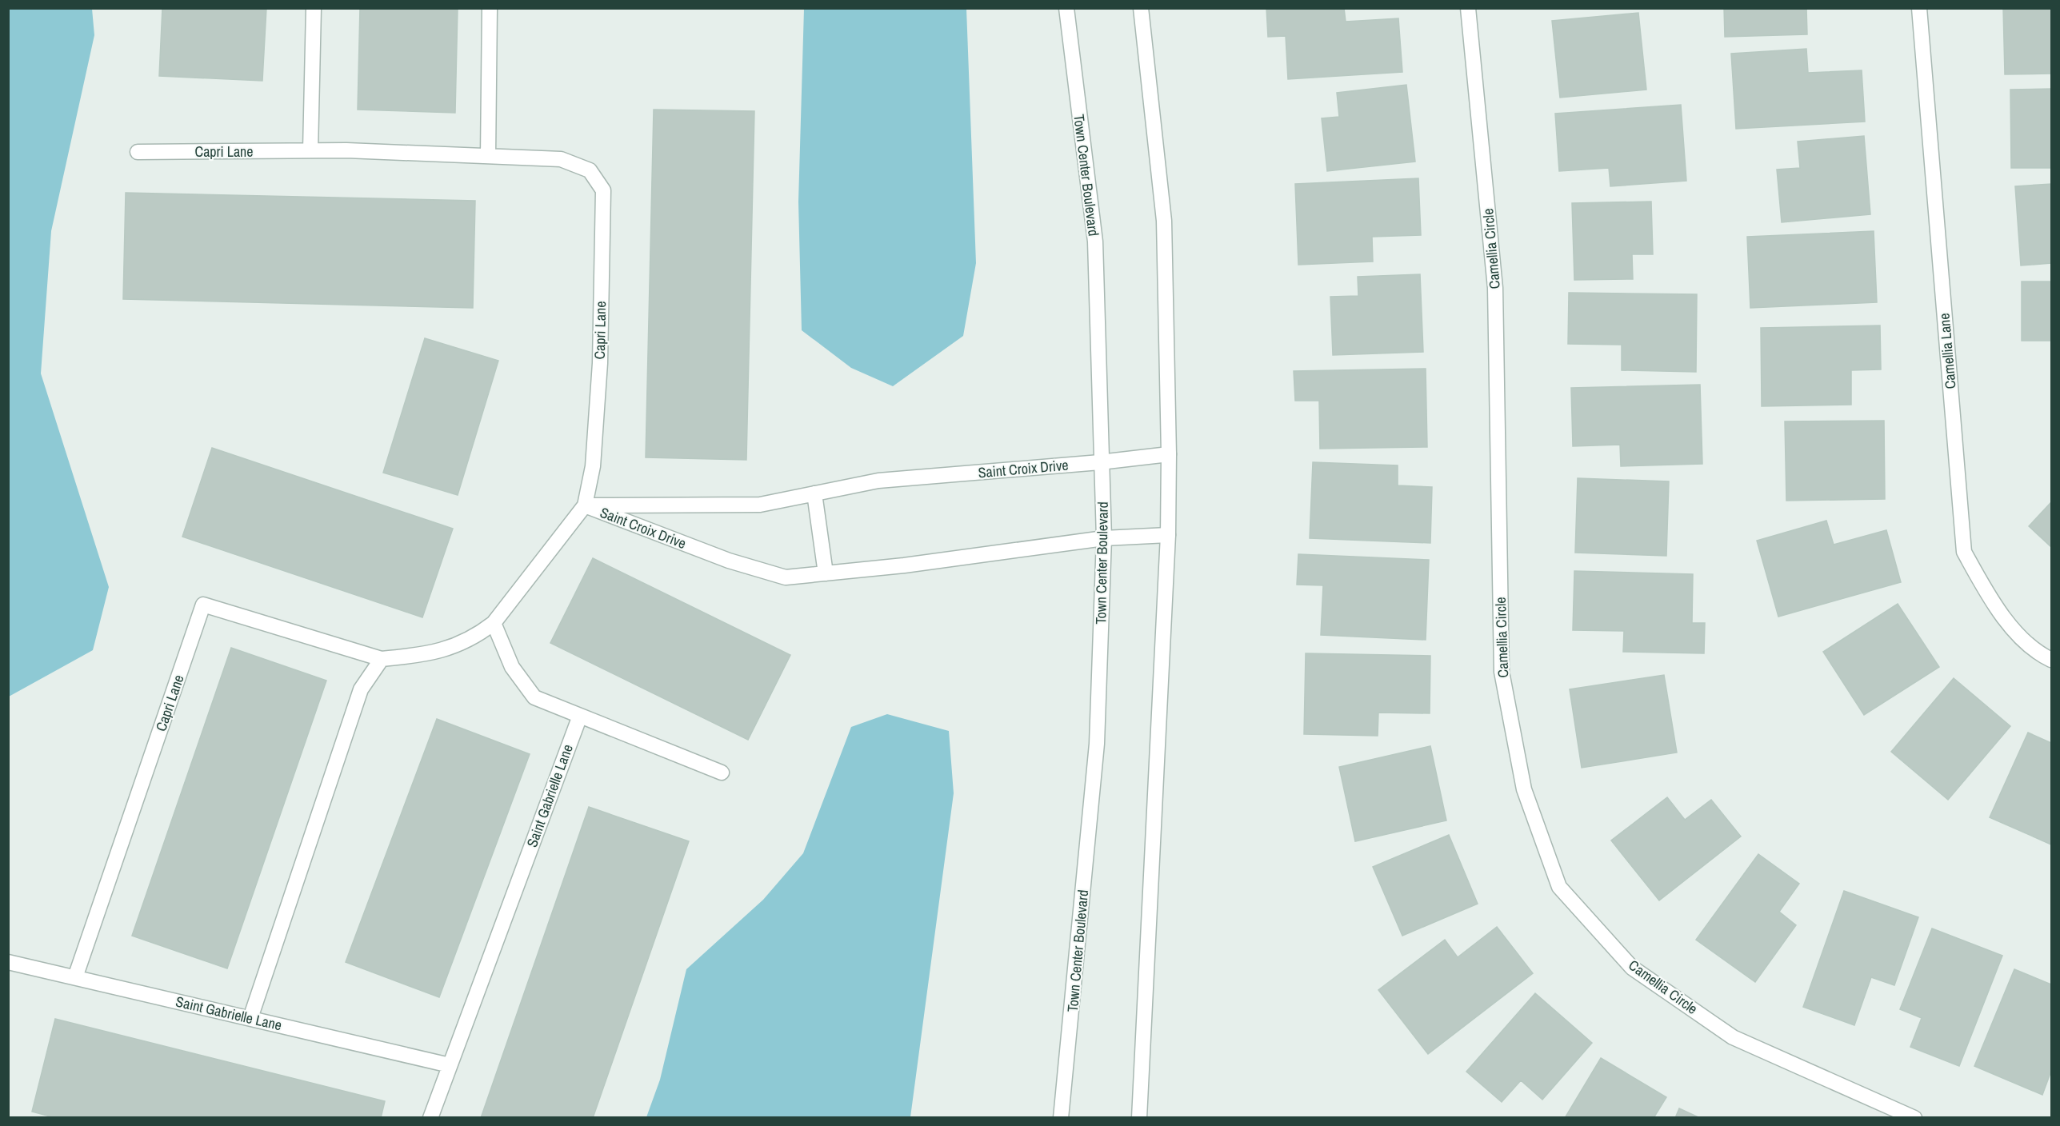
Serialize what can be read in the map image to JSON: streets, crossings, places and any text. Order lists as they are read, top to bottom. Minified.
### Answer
{"streets":{"street":["Capri Lane","Town Center Boulevard","Camellia Circle","Camellia Lane","Saint Croix Drive","Saint Gabrielle Lane"]},"crossings":[["Capri Lane","Saint Croix Drive"],["Capri Lane","Saint Gabrielle Lane"],["Town Center Boulevard","Saint Croix Drive"]]}
